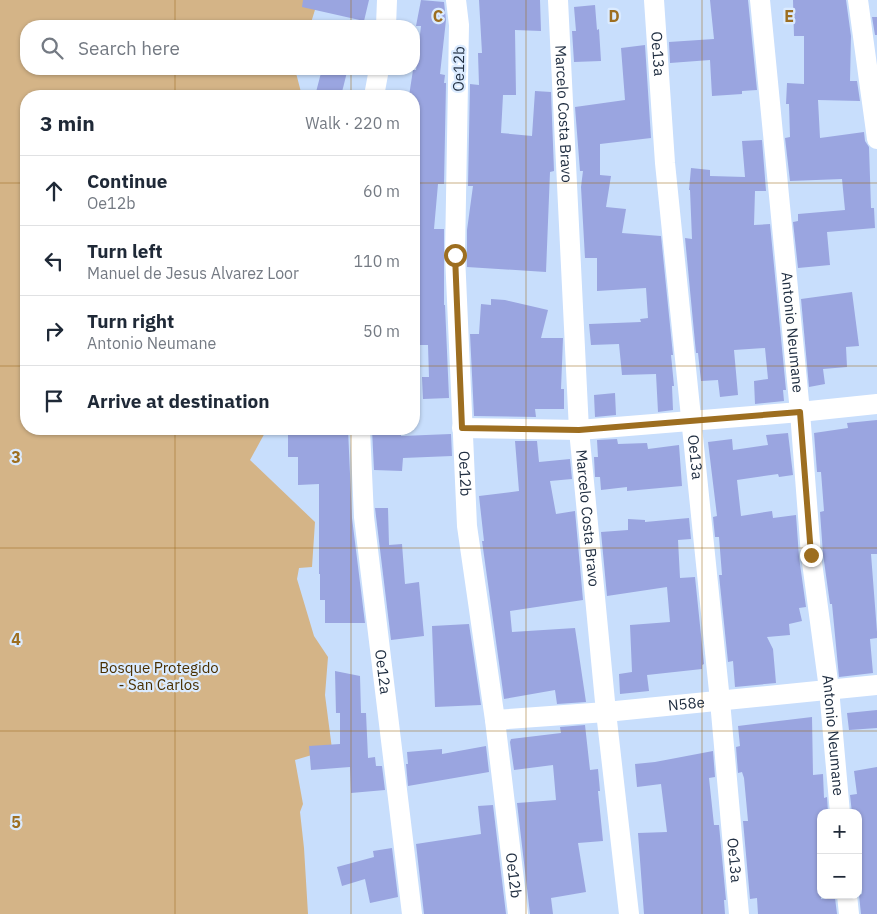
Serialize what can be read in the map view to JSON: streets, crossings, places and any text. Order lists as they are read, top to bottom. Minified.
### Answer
{"streets":{"street":["Oe13a","Oe12b","Marcelo Costa Bravo","Antonio Neumane","Oe12a","N58e"]},"crossings":[["Oe13a","N58e"],["Oe12b","N58e"],["Marcelo Costa Bravo","N58e"],["Antonio Neumane","N58e"]],"parks":["Bosque Protegido - San Carlos"],"page":{"search":"Search here","heading":["3 min","Walk · 220 m"],"list":[["Continue","Oe12b","60 m"],["Turn left","Manuel de Jesus Alvarez Loor","110 m"],["Turn right","Antonio Neumane","50 m"],"Arrive at destination"],"map_buttons":["+","−"]},"grid":{"columns":["C","D","E"],"rows":["3","4","5"]}}
